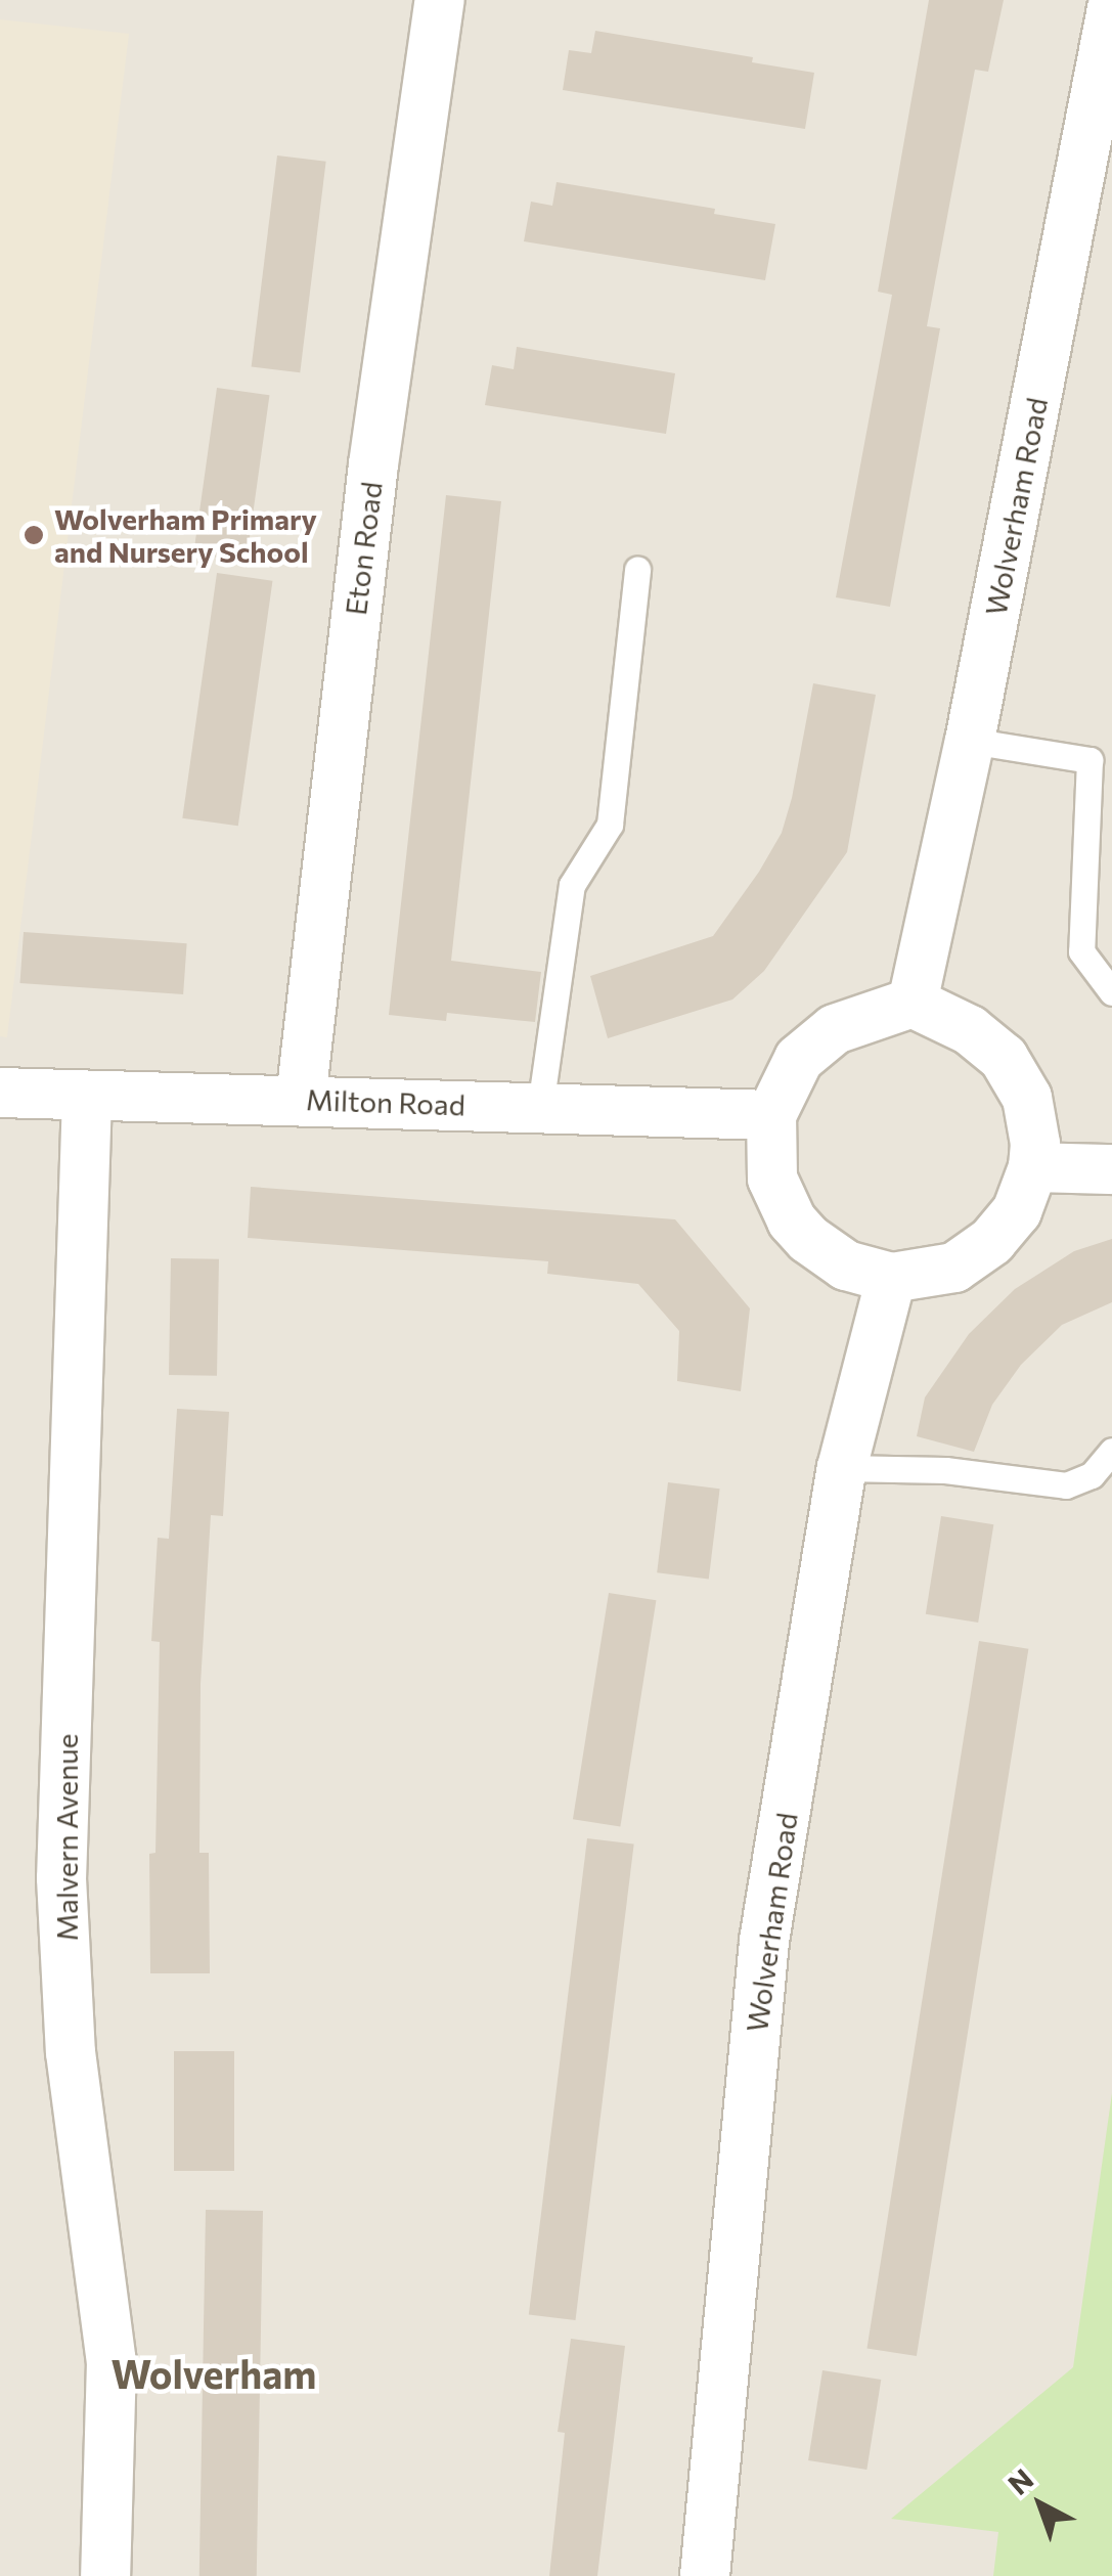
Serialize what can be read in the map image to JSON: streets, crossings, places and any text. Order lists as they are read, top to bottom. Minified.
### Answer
{"streets":{"street":["Wolverham Road","Eton Road","Milton Road","Malvern Avenue"]},"crossings":[["Wolverham Road","Milton Road"],["Eton Road","Milton Road"],["Milton Road","Malvern Avenue"]],"districts":["Wolverham"],"places":["Wolverham Primary and Nursery School"],"north":"top left"}
